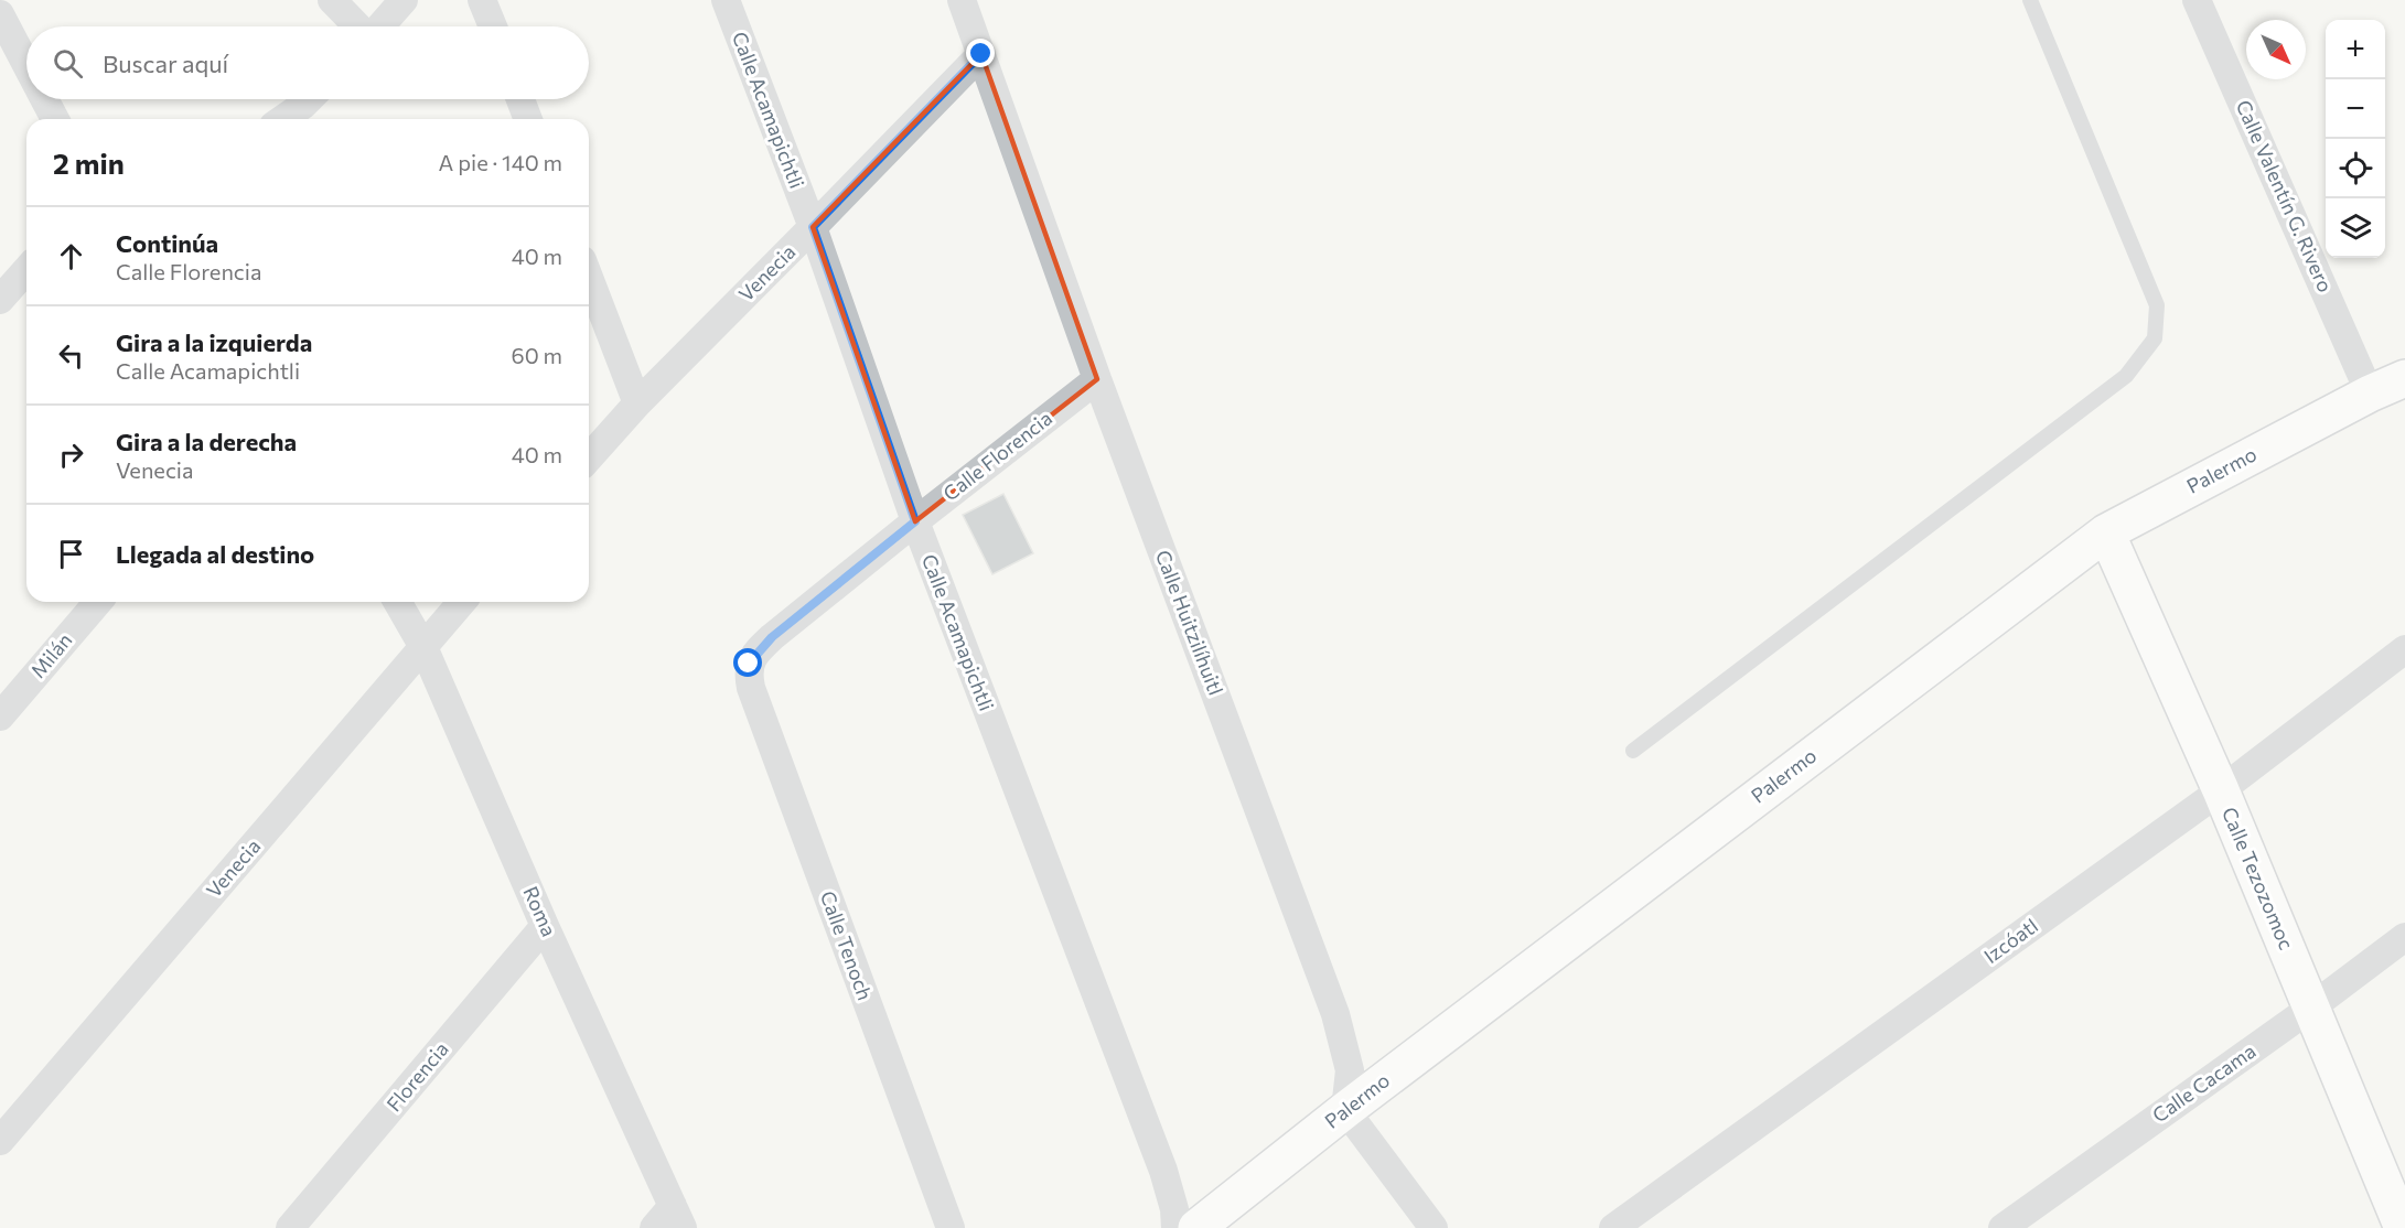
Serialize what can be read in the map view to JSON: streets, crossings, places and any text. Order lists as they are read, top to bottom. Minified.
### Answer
{"streets":{"street":["Calle Acamapichtli","Calle Valentín G. Rivero","Venecia","Calle Florencia","Palermo","Calle Huitzilíhuitl","Milán","Calle Tezozomoc","Roma","Izcóatl","Calle Tenoch","Florencia","Calle Cacama"]},"crossings":[["Calle Acamapichtli","Venecia"],["Calle Acamapichtli","Calle Florencia"],["Calle Valentín G. Rivero","Palermo"],["Venecia","Calle Huitzilíhuitl"],["Venecia","Roma"],["Calle Florencia","Calle Huitzilíhuitl"],["Calle Florencia","Calle Tenoch"],["Palermo","Calle Huitzilíhuitl"],["Palermo","Calle Tezozomoc"],["Calle Tezozomoc","Izcóatl"],["Calle Tezozomoc","Calle Cacama"],["Roma","Florencia"]],"north":"bottom right","page":{"map_buttons":["+","−"],"search":"Buscar aquí","heading":["2 min","A pie · 140 m"],"list":[["Continúa","Calle Florencia","40 m"],["Gira a la izquierda","Calle Acamapichtli","60 m"],["Gira a la derecha","Venecia","40 m"],"Llegada al destino"]}}
